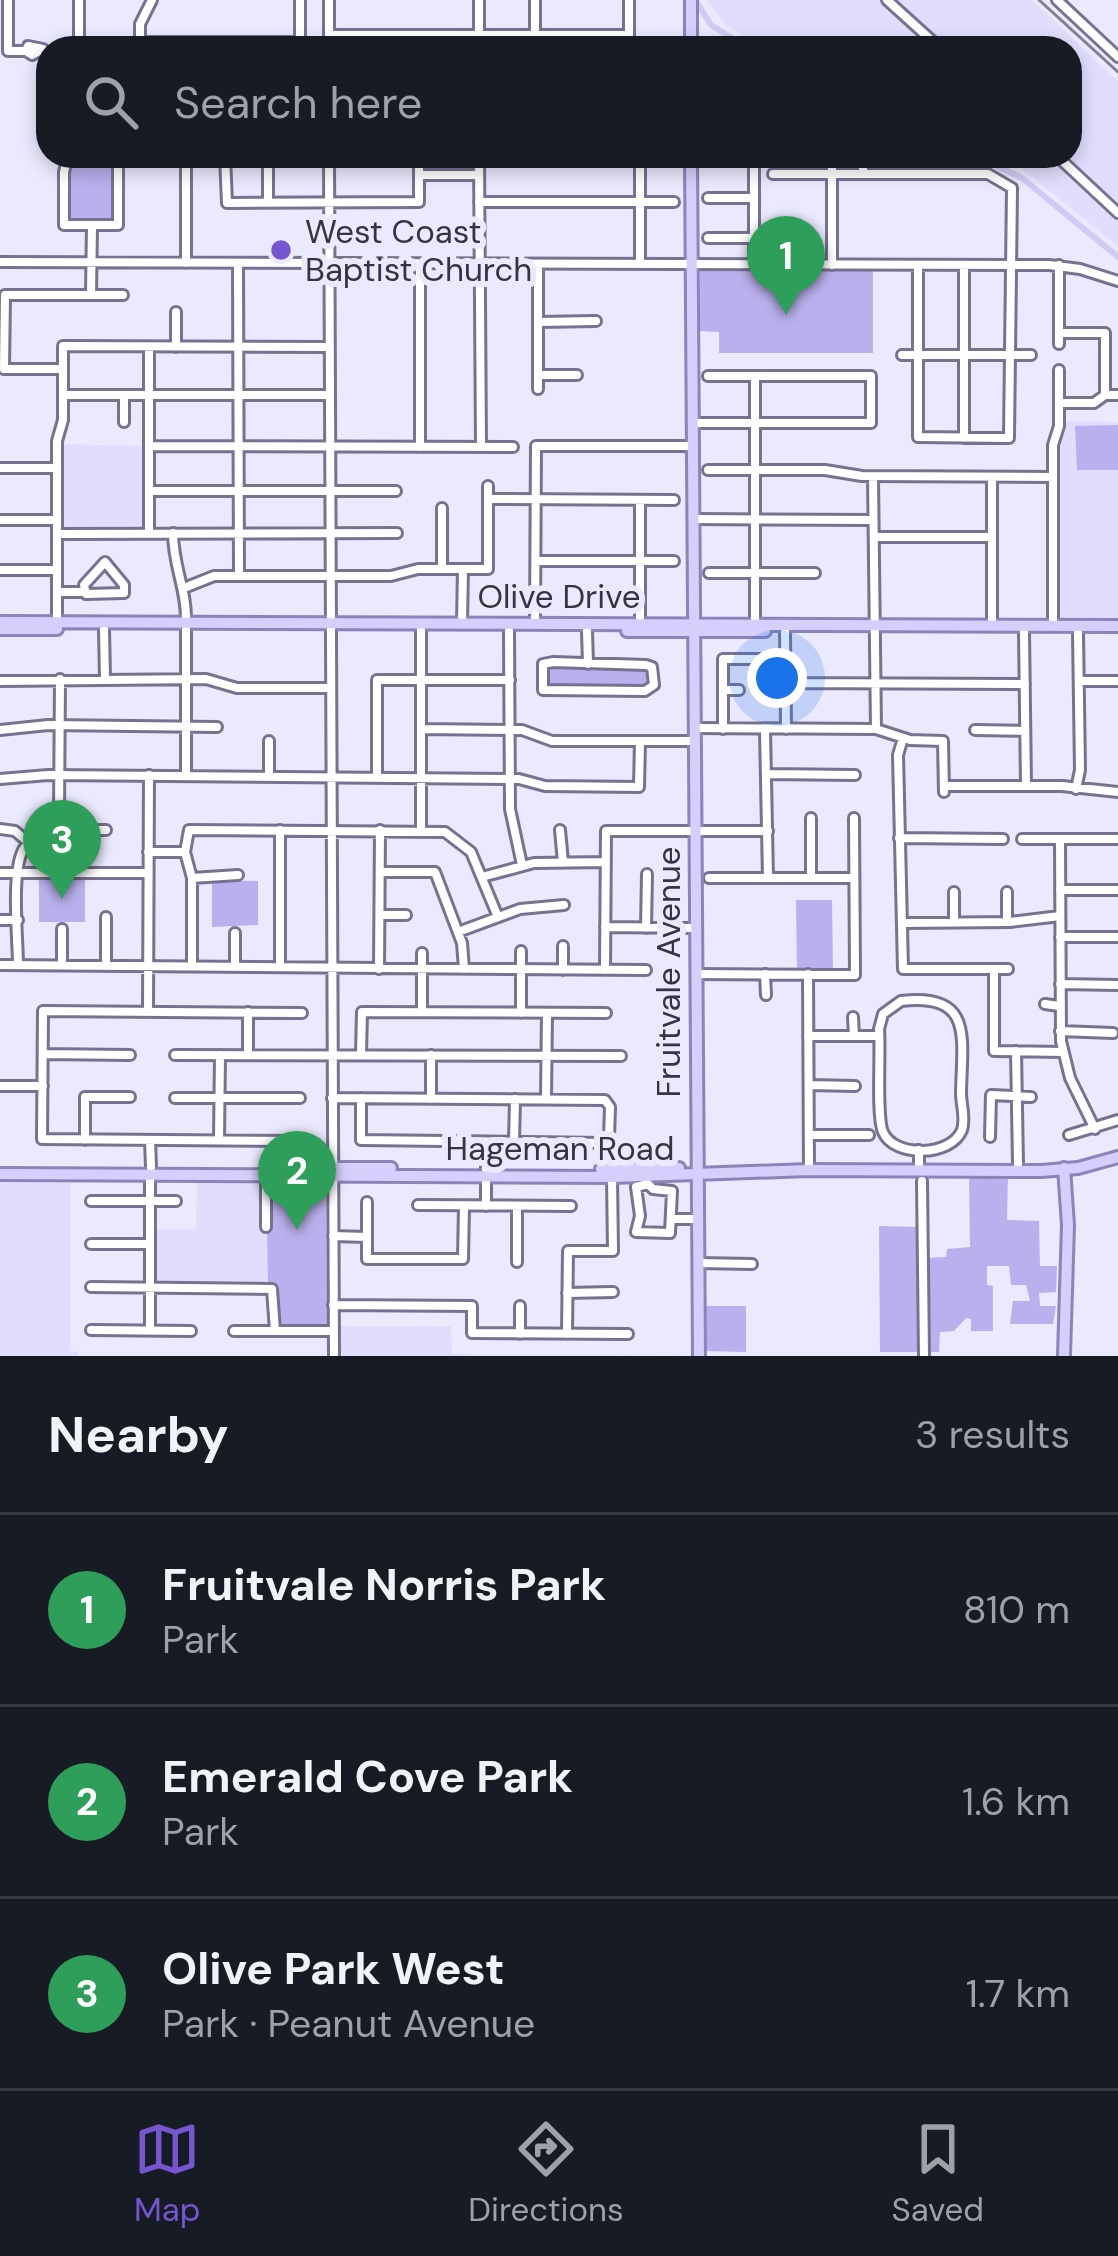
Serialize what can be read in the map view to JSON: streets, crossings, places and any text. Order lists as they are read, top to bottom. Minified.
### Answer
{"streets":{"main road":["Olive Drive","Fruitvale Avenue","Hageman Road"]},"crossings":[["Olive Drive","Fruitvale Avenue"],["Fruitvale Avenue","Hageman Road"]],"places":["West Coast Baptist Church"],"page":{"search":"Search here","pins":["1","3","2"],"heading":["Nearby","3 results"],"list":[{"mark":"1","name":"Fruitvale Norris Park","note":"Park","value":"810 m"},{"mark":"2","name":"Emerald Cove Park","note":"Park","value":"1.6 km"},{"mark":"3","name":"Olive Park West","note":"Park · Peanut Avenue","value":"1.7 km"}],"nav":["Map","Directions","Saved"]}}
